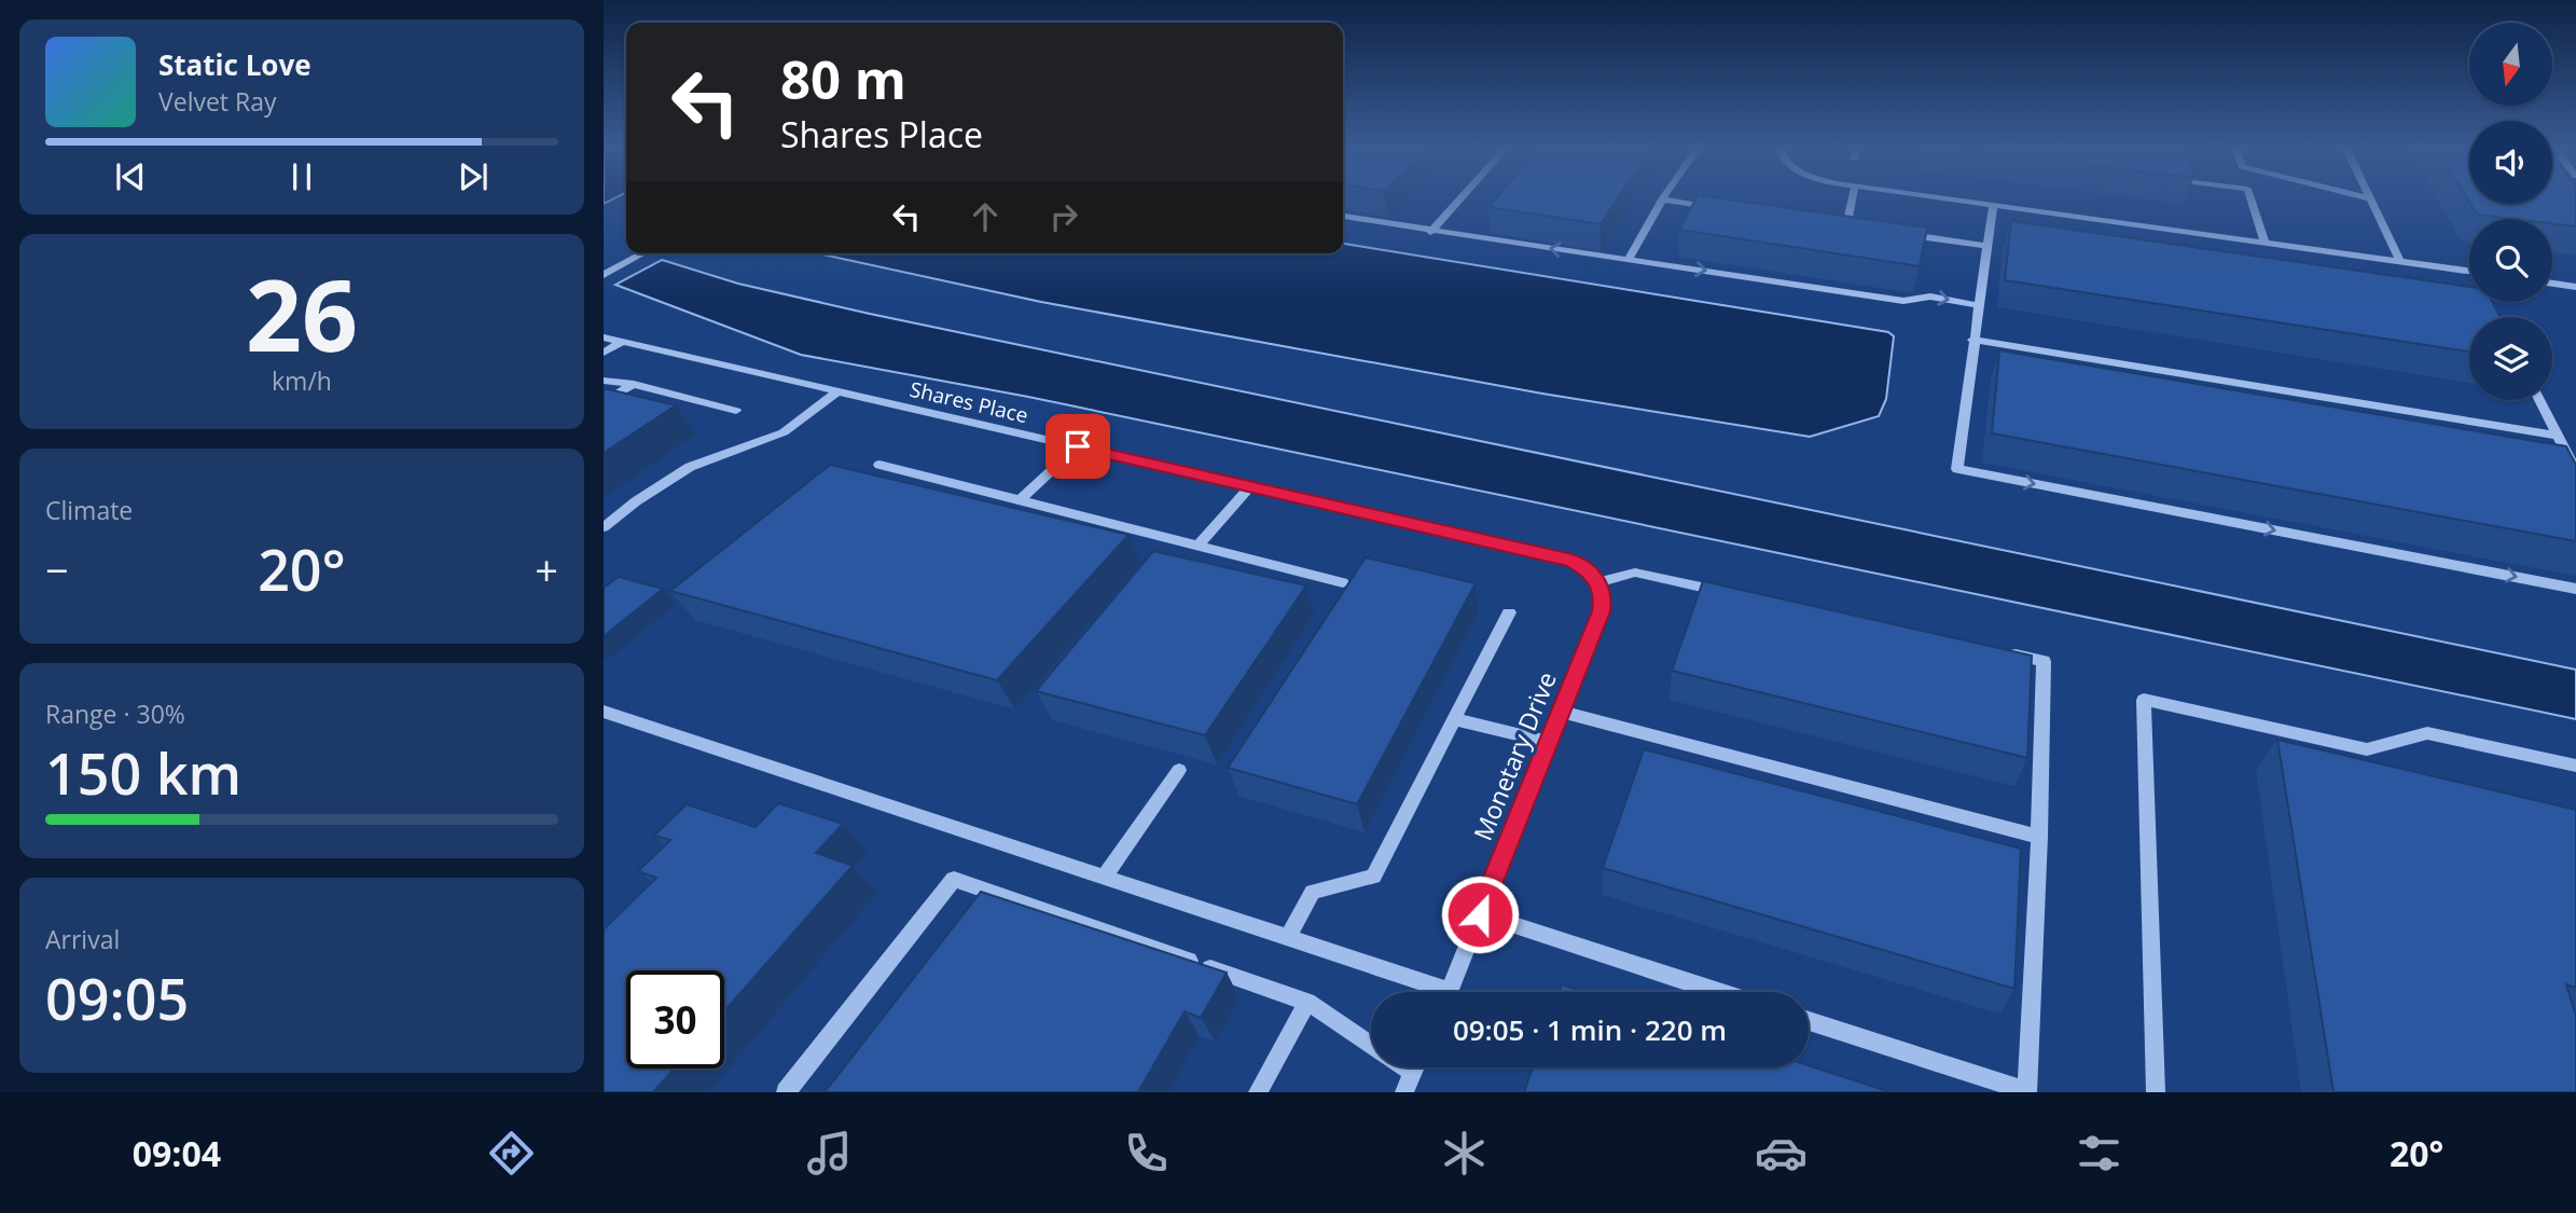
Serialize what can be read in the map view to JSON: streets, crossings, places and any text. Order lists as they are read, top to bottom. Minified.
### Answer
{"streets":{"street":["Shares Place","Monetary Drive"]},"crossings":[["Shares Place","Monetary Drive"]],"north":"bottom","page":{"turn":["80 m","Shares Place"],"song":["Static Love","Velvet Ray"],"tile":[["26","km/h"],"Climate",["Range · 30%","150 km"],["Arrival","09:05"]],"heat":["−","20°","+"],"limit":"30","trip":"09:05 · 1 min · 220 m","tabs":["09:04","20°"]}}
